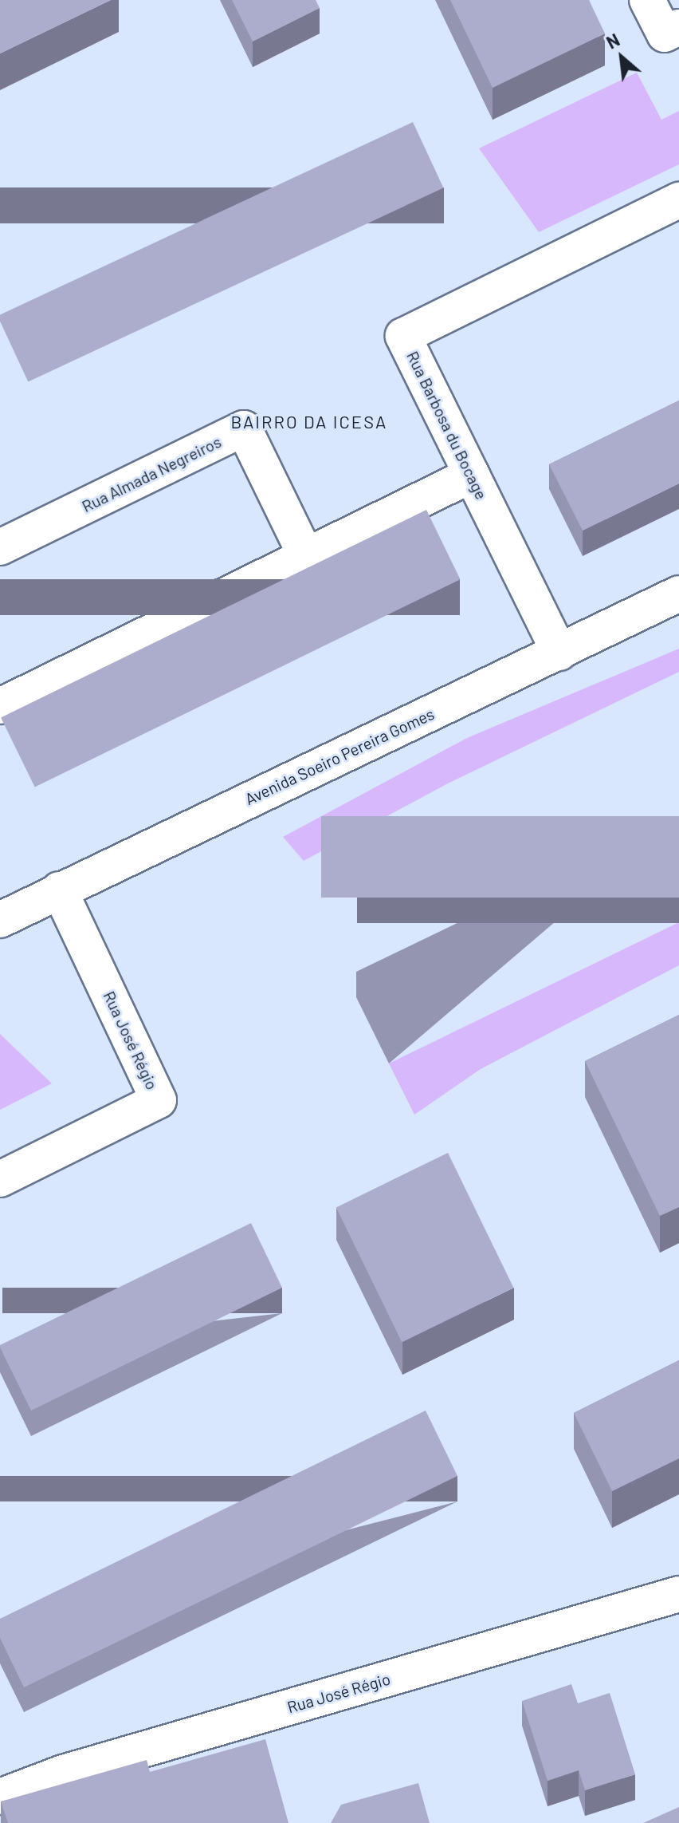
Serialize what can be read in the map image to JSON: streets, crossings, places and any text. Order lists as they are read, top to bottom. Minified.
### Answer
{"streets":{"street":["Rua Barbosa du Bocage","Rua Almada Negreiros","Avenida Soeiro Pereira Gomes","Rua José Régio"]},"crossings":[["Rua Barbosa du Bocage","Avenida Soeiro Pereira Gomes"],["Avenida Soeiro Pereira Gomes","Rua José Régio"]],"districts":["BAIRRO DA ICESA"],"north":"top left"}
